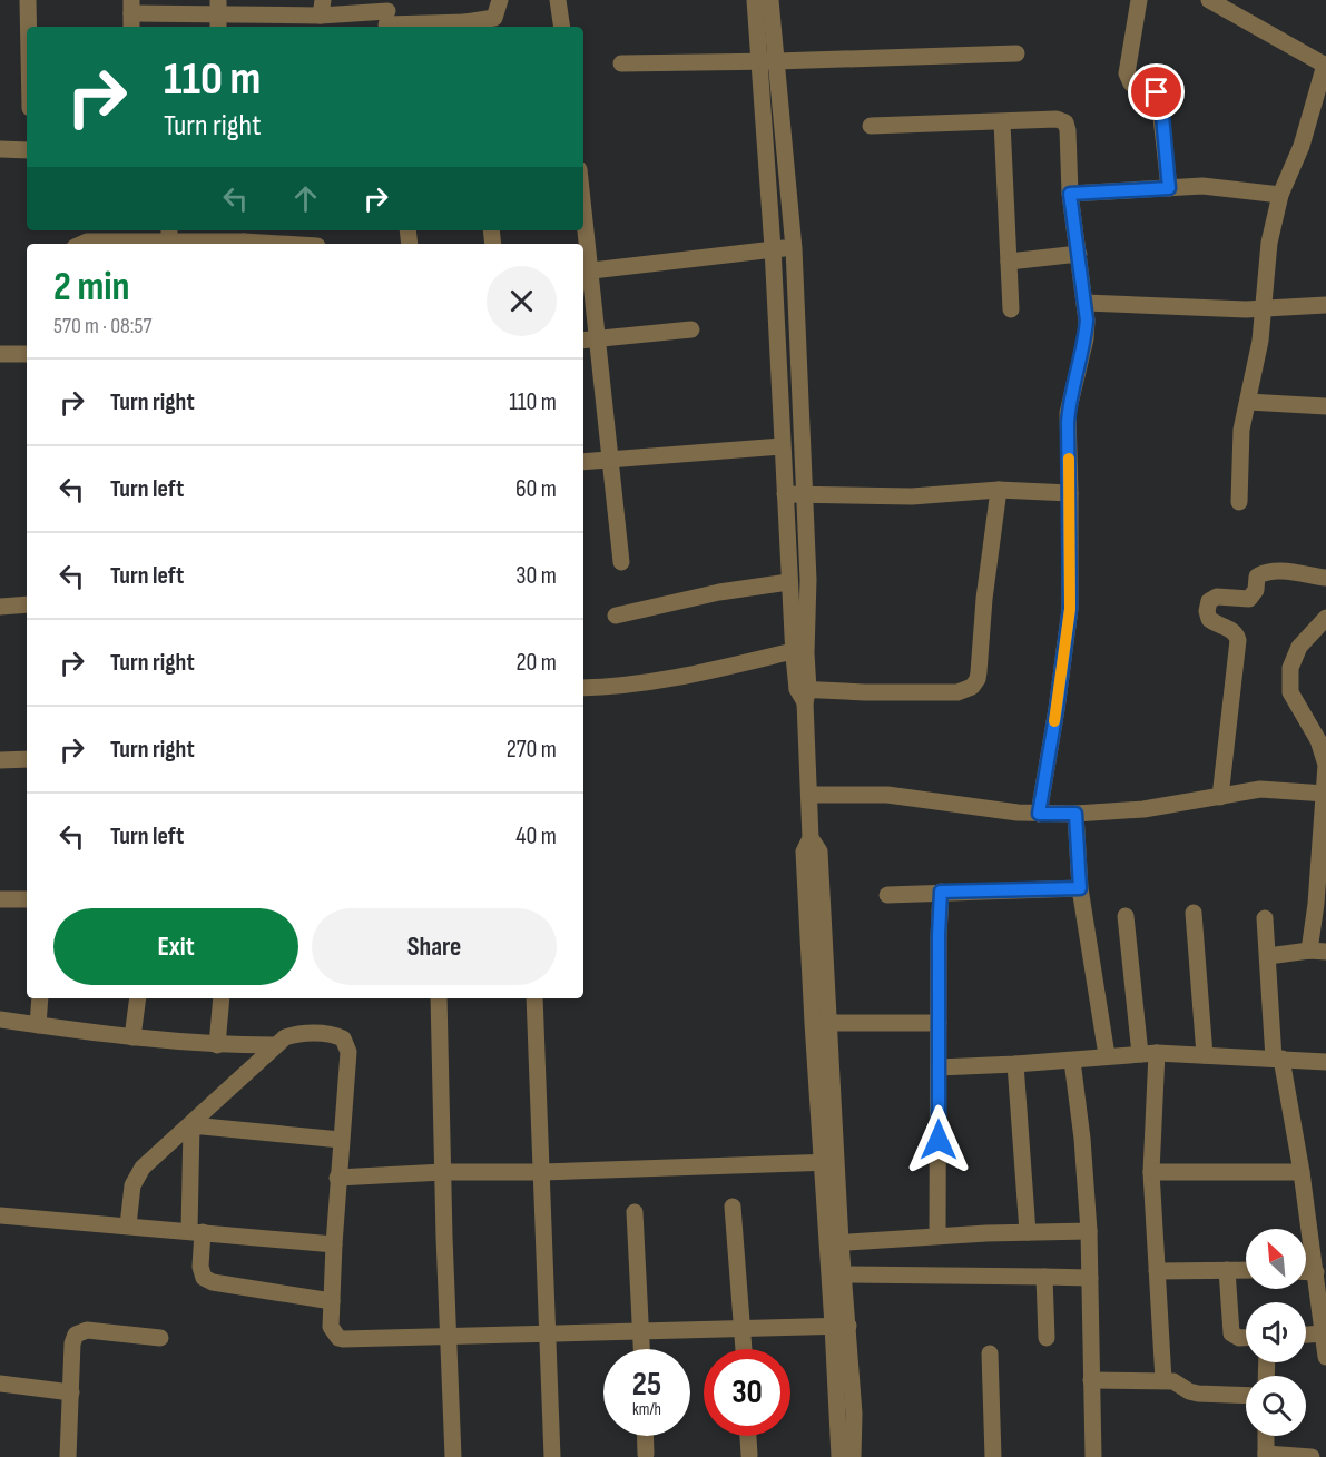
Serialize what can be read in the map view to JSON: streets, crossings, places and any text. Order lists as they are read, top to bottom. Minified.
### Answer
{"north":"top left","page":{"turn":["110 m","Turn right"],"heading":["2 min","570 m · 08:57"],"list":[{"name":"Turn right","value":"110 m"},{"name":"Turn left","value":"60 m"},{"name":"Turn left","value":"30 m"},{"name":"Turn right","value":"20 m"},{"name":"Turn right","value":"270 m"},{"name":"Turn left","value":"40 m"}],"buttons":["Exit","Share"],"speed":"25 km/h","limit":"30"}}
